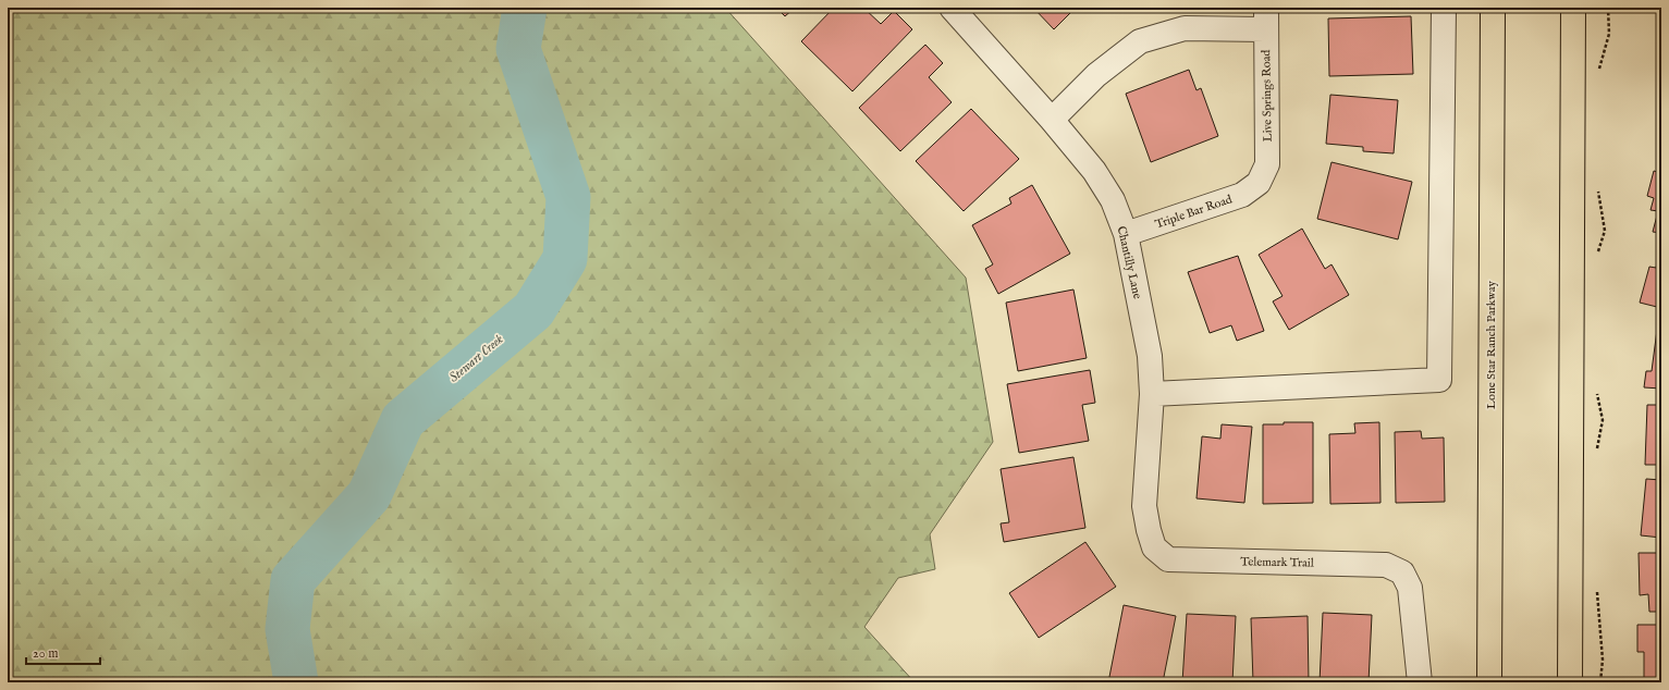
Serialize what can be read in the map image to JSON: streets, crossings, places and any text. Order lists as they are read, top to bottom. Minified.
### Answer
{"streets":{"main road":["Lone Star Ranch Parkway"],"street":["Live Springs Road","Triple Bar Road","Chantilly Lane","Telemark Trail"]},"crossings":[["Live Springs Road","Triple Bar Road"],["Triple Bar Road","Chantilly Lane"],["Chantilly Lane","Telemark Trail"]],"water":["Stewart Creek"],"scale_bar":"20 m"}
